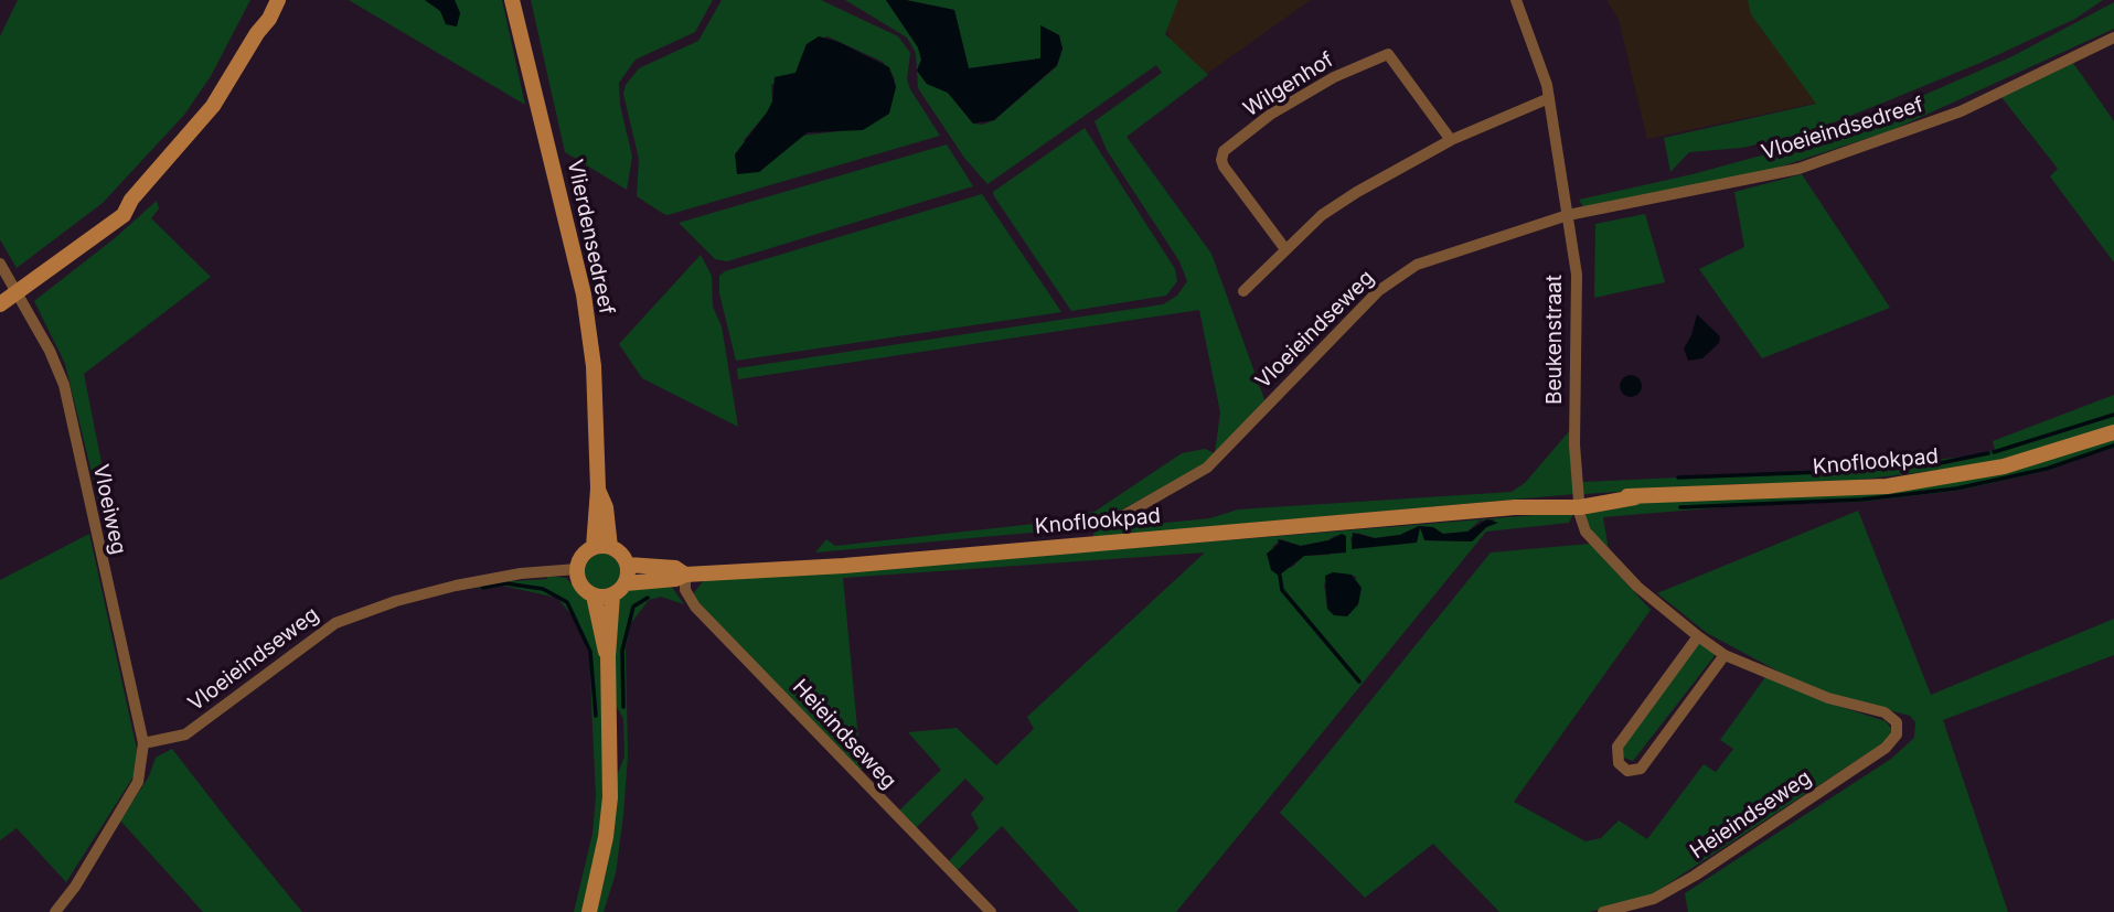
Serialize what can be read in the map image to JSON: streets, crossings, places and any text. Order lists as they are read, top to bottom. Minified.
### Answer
{"streets":{"main road":["Vlierdensedreef","Knoflookpad"],"street":["Wilgenhof","Vloeieindsedreef","Vloeieindseweg","Beukenstraat","Vloeiweg","Heieindseweg"]},"crossings":[["Vloeieindsedreef","Vloeieindseweg"],["Vloeieindsedreef","Beukenstraat"],["Vlierdensedreef","Vloeieindseweg"],["Vlierdensedreef","Knoflookpad"],["Vloeieindseweg","Beukenstraat"],["Vloeieindseweg","Knoflookpad"],["Vloeieindseweg","Vloeiweg"],["Beukenstraat","Knoflookpad"],["Beukenstraat","Heieindseweg"],["Knoflookpad","Heieindseweg"]]}
